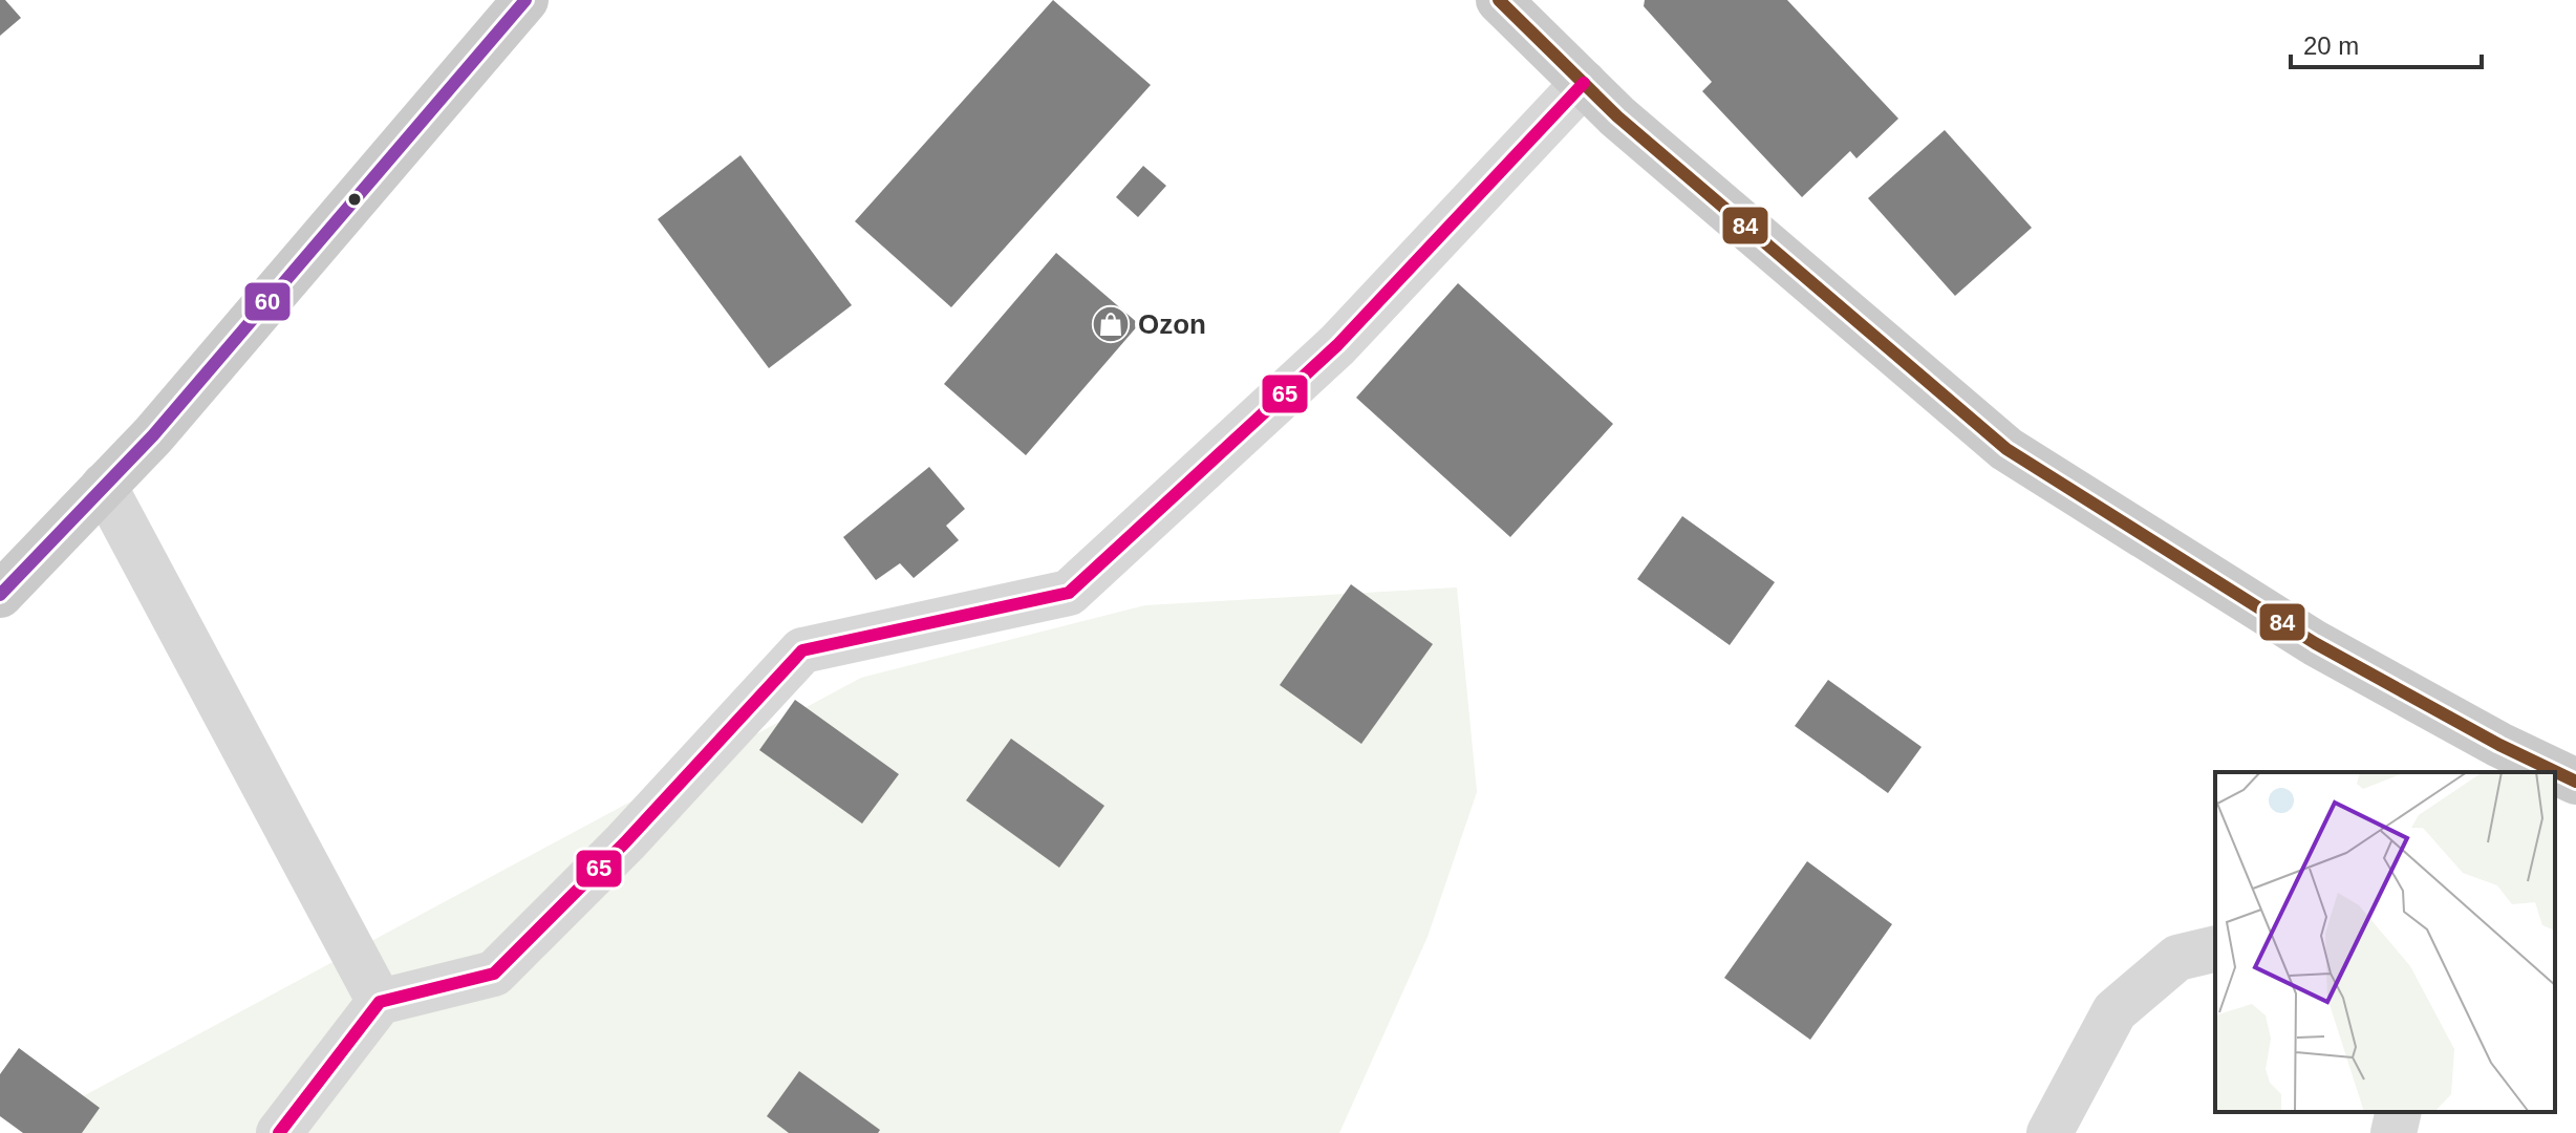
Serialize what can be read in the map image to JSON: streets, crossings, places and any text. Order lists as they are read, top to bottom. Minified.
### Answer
{"places":{"shop":["Ozon"]},"lines":["transit line 84","transit line 60","transit line 65"],"scale_bar":"20 m"}
